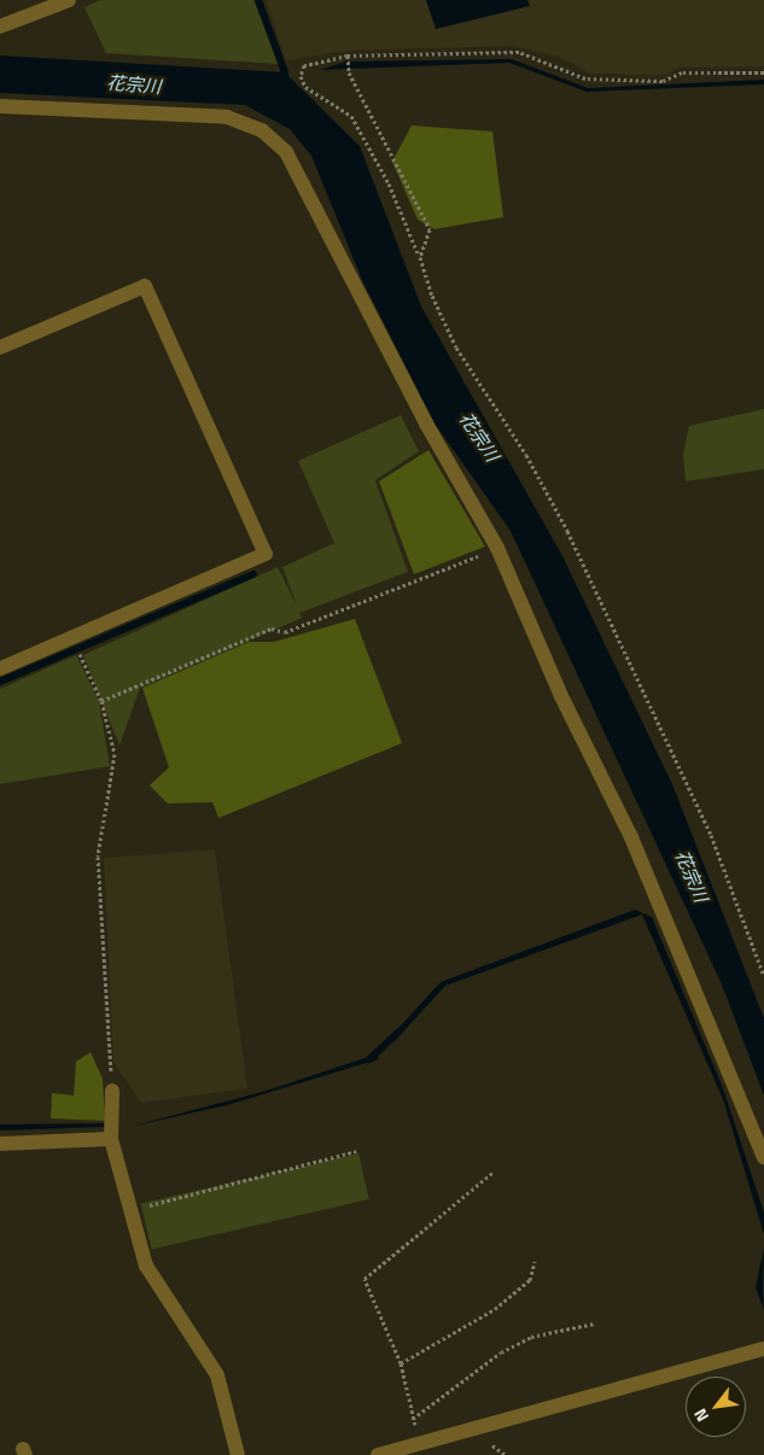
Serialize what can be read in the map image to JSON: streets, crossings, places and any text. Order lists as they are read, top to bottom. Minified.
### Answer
{"water":["花宗川"],"north":"bottom left"}
